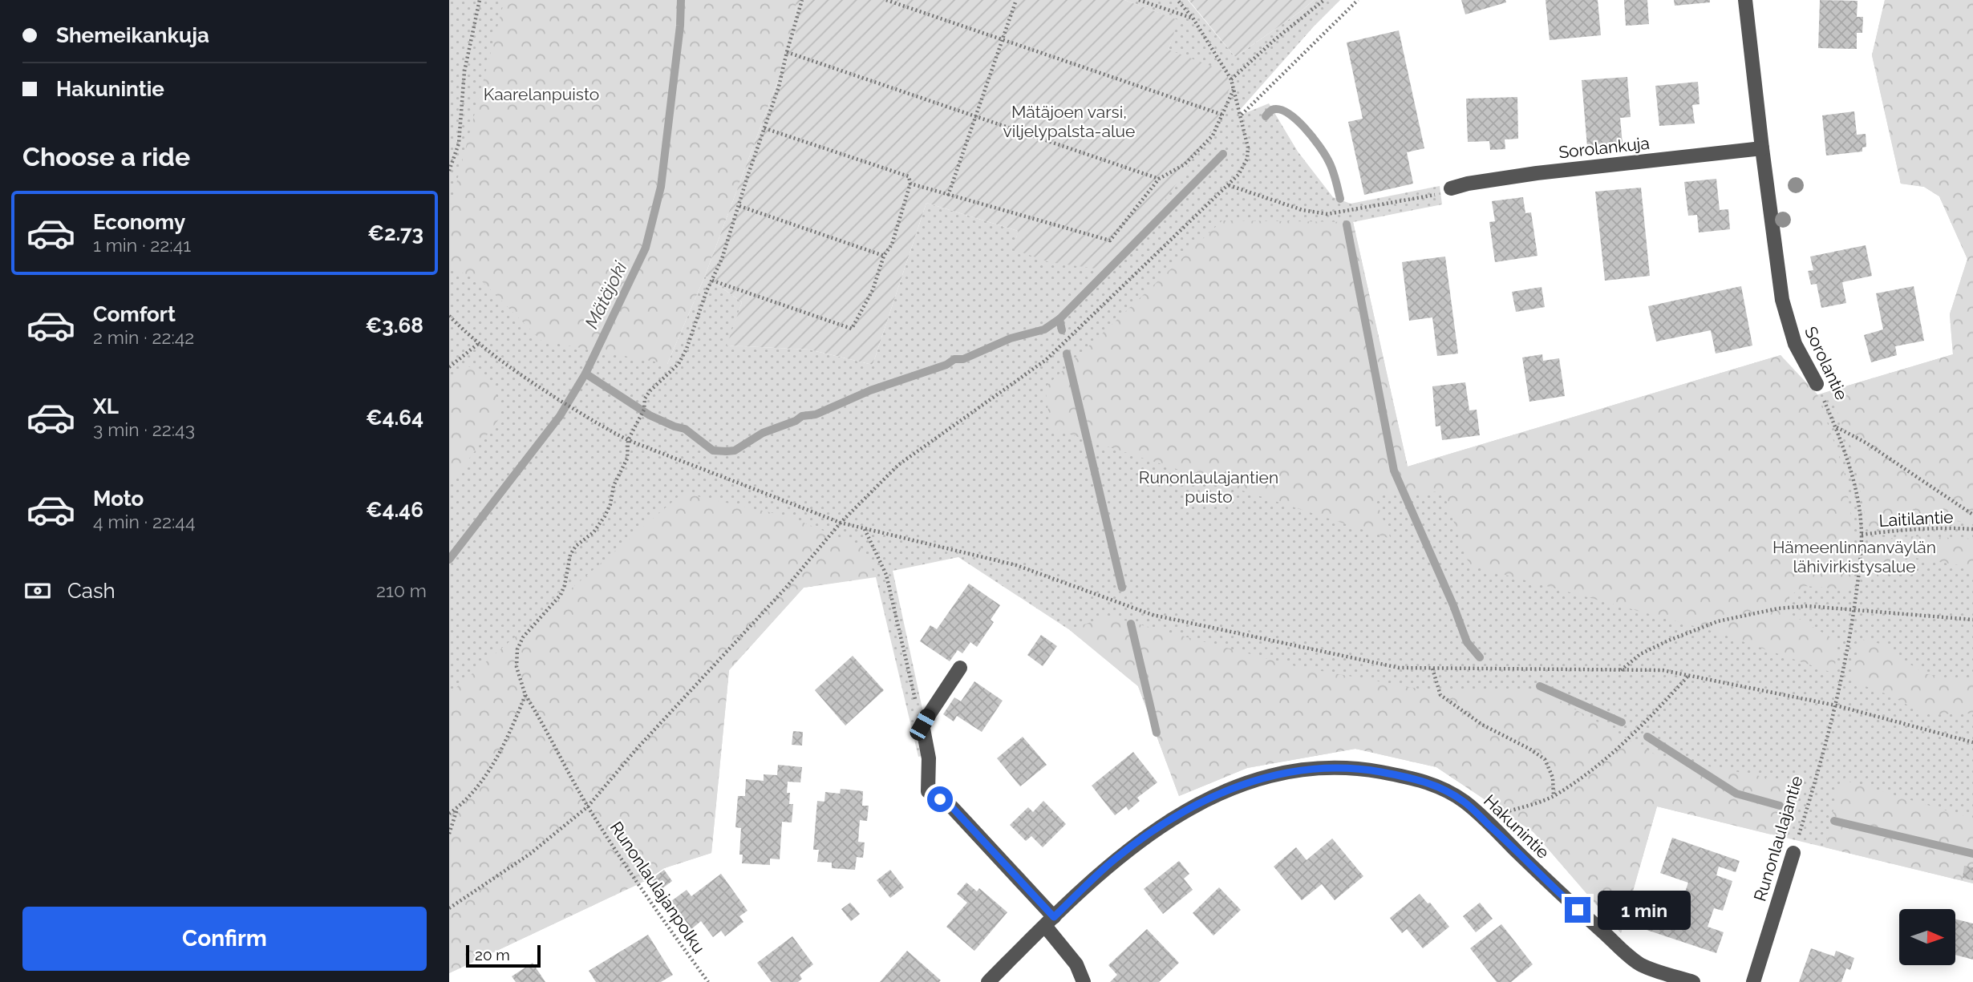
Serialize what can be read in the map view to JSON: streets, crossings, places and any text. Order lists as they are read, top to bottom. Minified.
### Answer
{"streets":{"street":["Sorolankuja","Sorolantie","Hakunintie","Runonlaulajantie"],"path":["Laitilantie","Runonlaulajanpolku"]},"crossings":[["Sorolankuja","Sorolantie"],["Sorolantie","Laitilantie"],["Sorolantie","Runonlaulajantie"]],"water":["Mätäjoki"],"parks":["Kaarelanpuisto","Mätäjoen varsi, viljelypalsta-alue","Runonlaulajantien puisto","Hämeenlinnanväylän lähivirkistysalue"],"scale_bar":"20 m","north":"right","page":{"banner":["Shemeikankuja","Hakunintie"],"heading":"Choose a ride","list":[{"name":"Economy","note":"1 min · 22:41","value":"€2.73"},{"name":"Comfort","note":"2 min · 22:42","value":"€3.68"},{"name":"XL","note":"3 min · 22:43","value":"€4.64"},{"name":"Moto","note":"4 min · 22:44","value":"€4.46"}],"pay":["Cash","210 m"],"bubble":"1 min","buttons":"Confirm","scale":"20 m"}}
